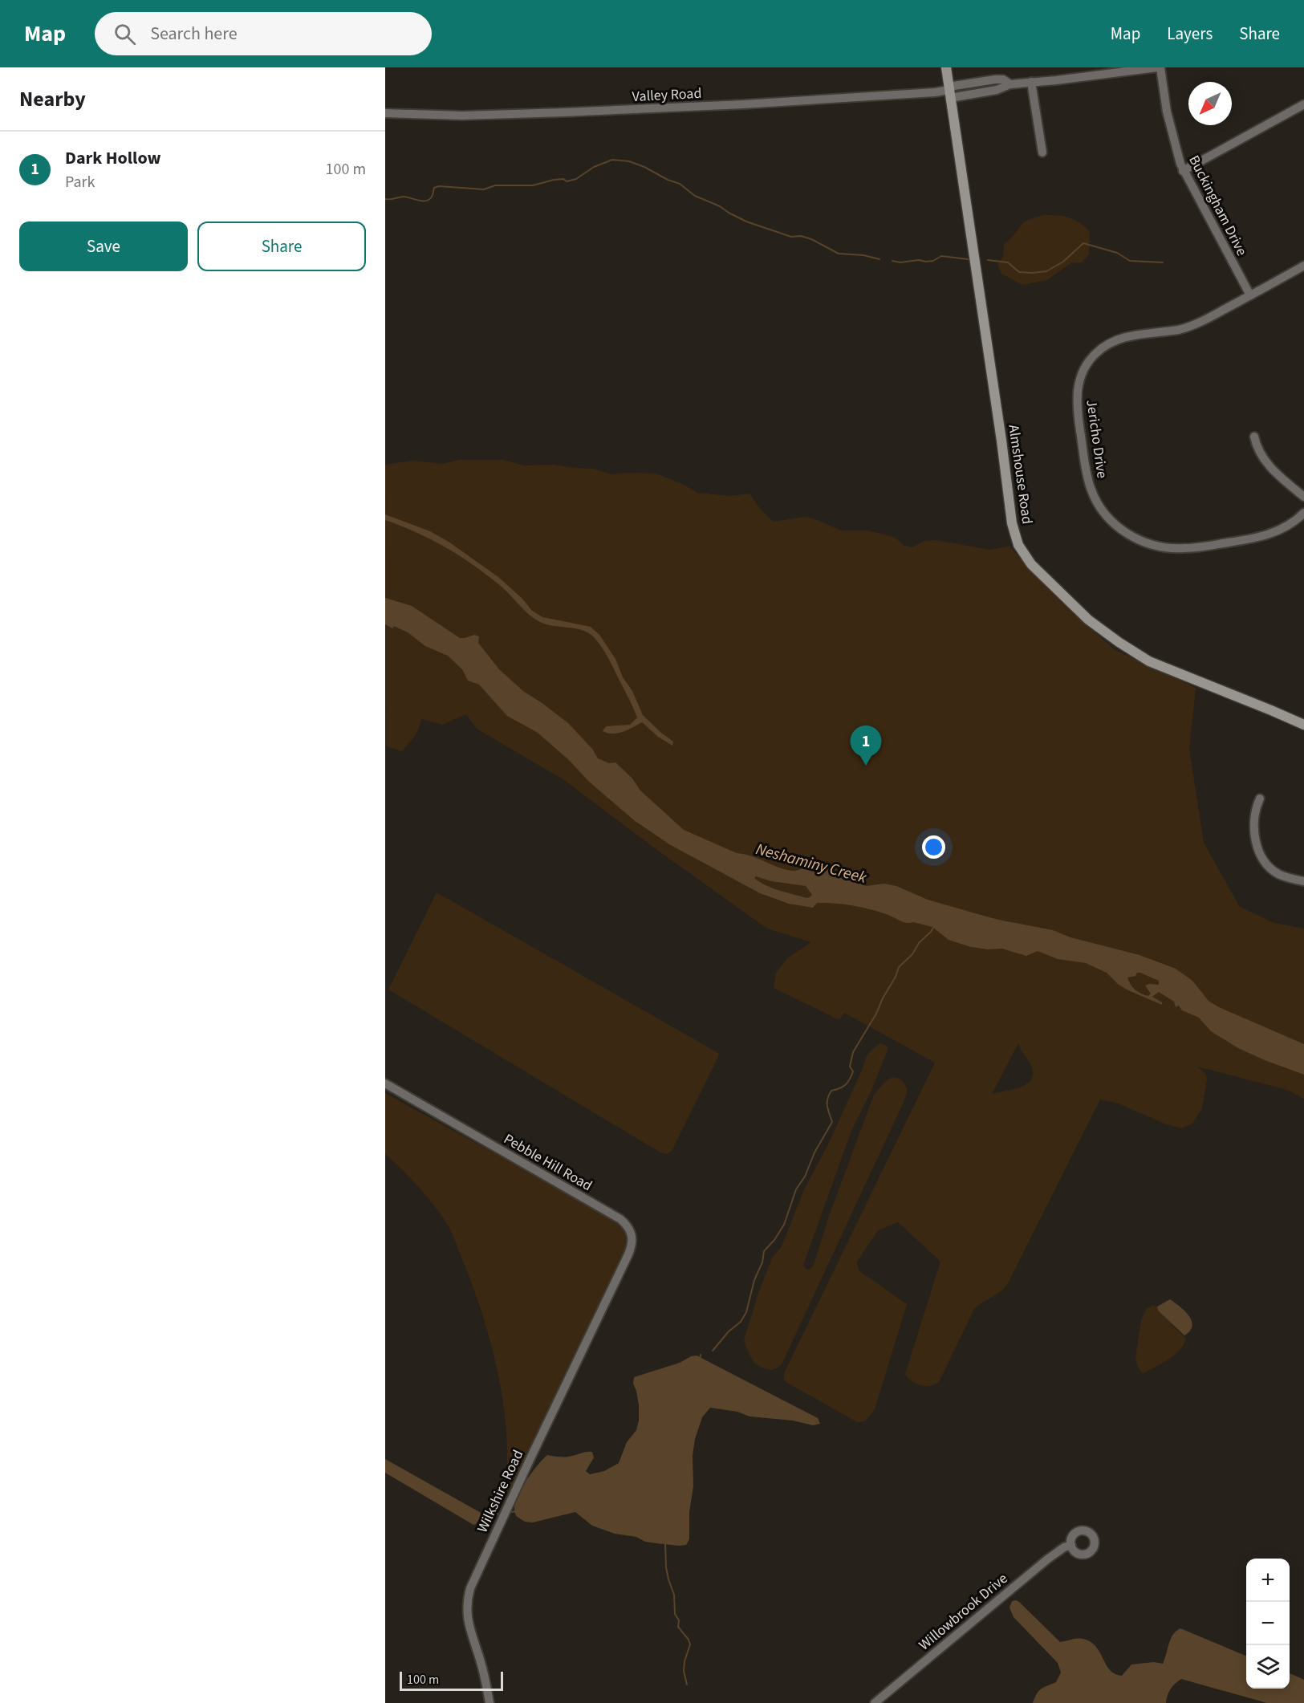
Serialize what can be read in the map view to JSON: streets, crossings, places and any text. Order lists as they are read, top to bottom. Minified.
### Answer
{"streets":{"main road":["Almshouse Road"],"street":["Valley Road","Buckingham Drive","Jericho Drive","Pebble Hill Road","Wilkshire Road","Willowbrook Drive"]},"crossings":[["Valley Road","Buckingham Drive"],["Valley Road","Almshouse Road"],["Buckingham Drive","Jericho Drive"],["Pebble Hill Road","Wilkshire Road"]],"water":["Neshaminy Creek"],"scale_bar":"100 m","north":"bottom left","page":{"header":"Map","search":"Search here","nav":["Map","Layers","Share"],"heading":"Nearby","list":[{"mark":"1","name":"Dark Hollow","note":"Park","value":"100 m"}],"buttons":["Save","Share"],"pins":"1","map_buttons":["+","−"],"scale":"100 m"}}
